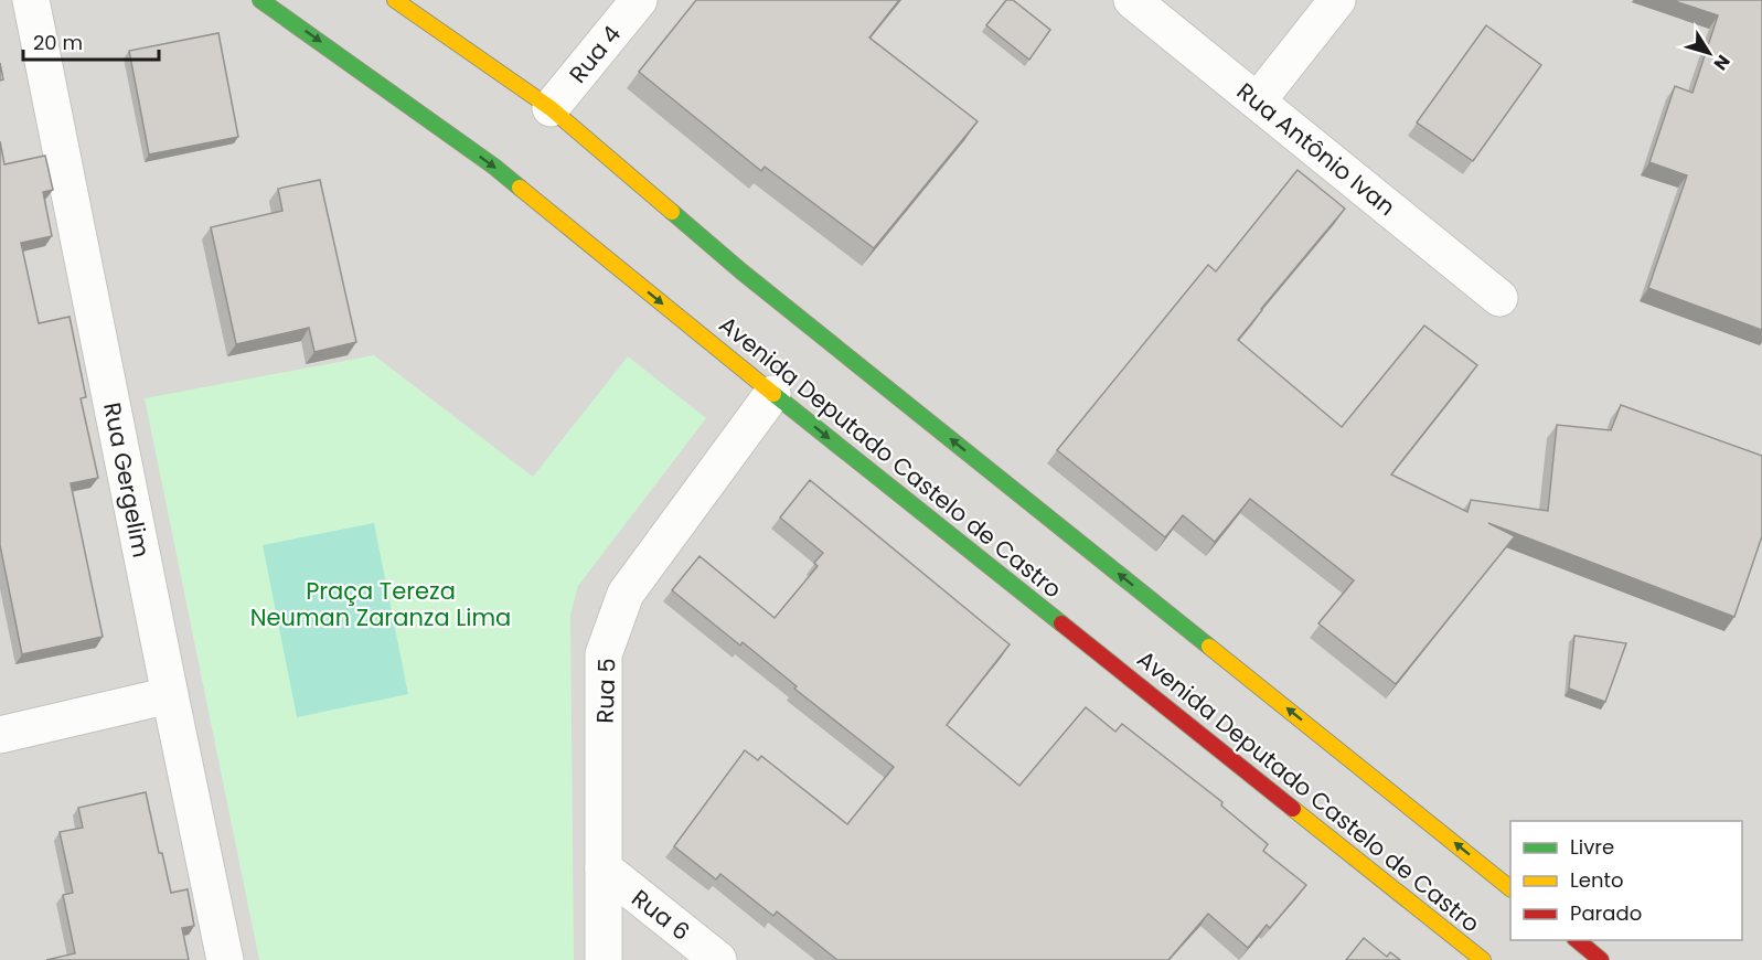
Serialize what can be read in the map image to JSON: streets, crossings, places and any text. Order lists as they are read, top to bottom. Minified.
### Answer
{"streets":{"main road":["Avenida Deputado Castelo de Castro"],"street":["Rua 4","Rua Antônio Ivan","Rua Gergelim","Rua 5","Rua 6"]},"crossings":[["Avenida Deputado Castelo de Castro","Rua 5"],["Rua 5","Rua 6"]],"parks":["Praça Tereza Neuman Zaranza Lima"],"legend":["Livre","Lento","Parado"],"scale_bar":"20 m","north":"bottom right"}
